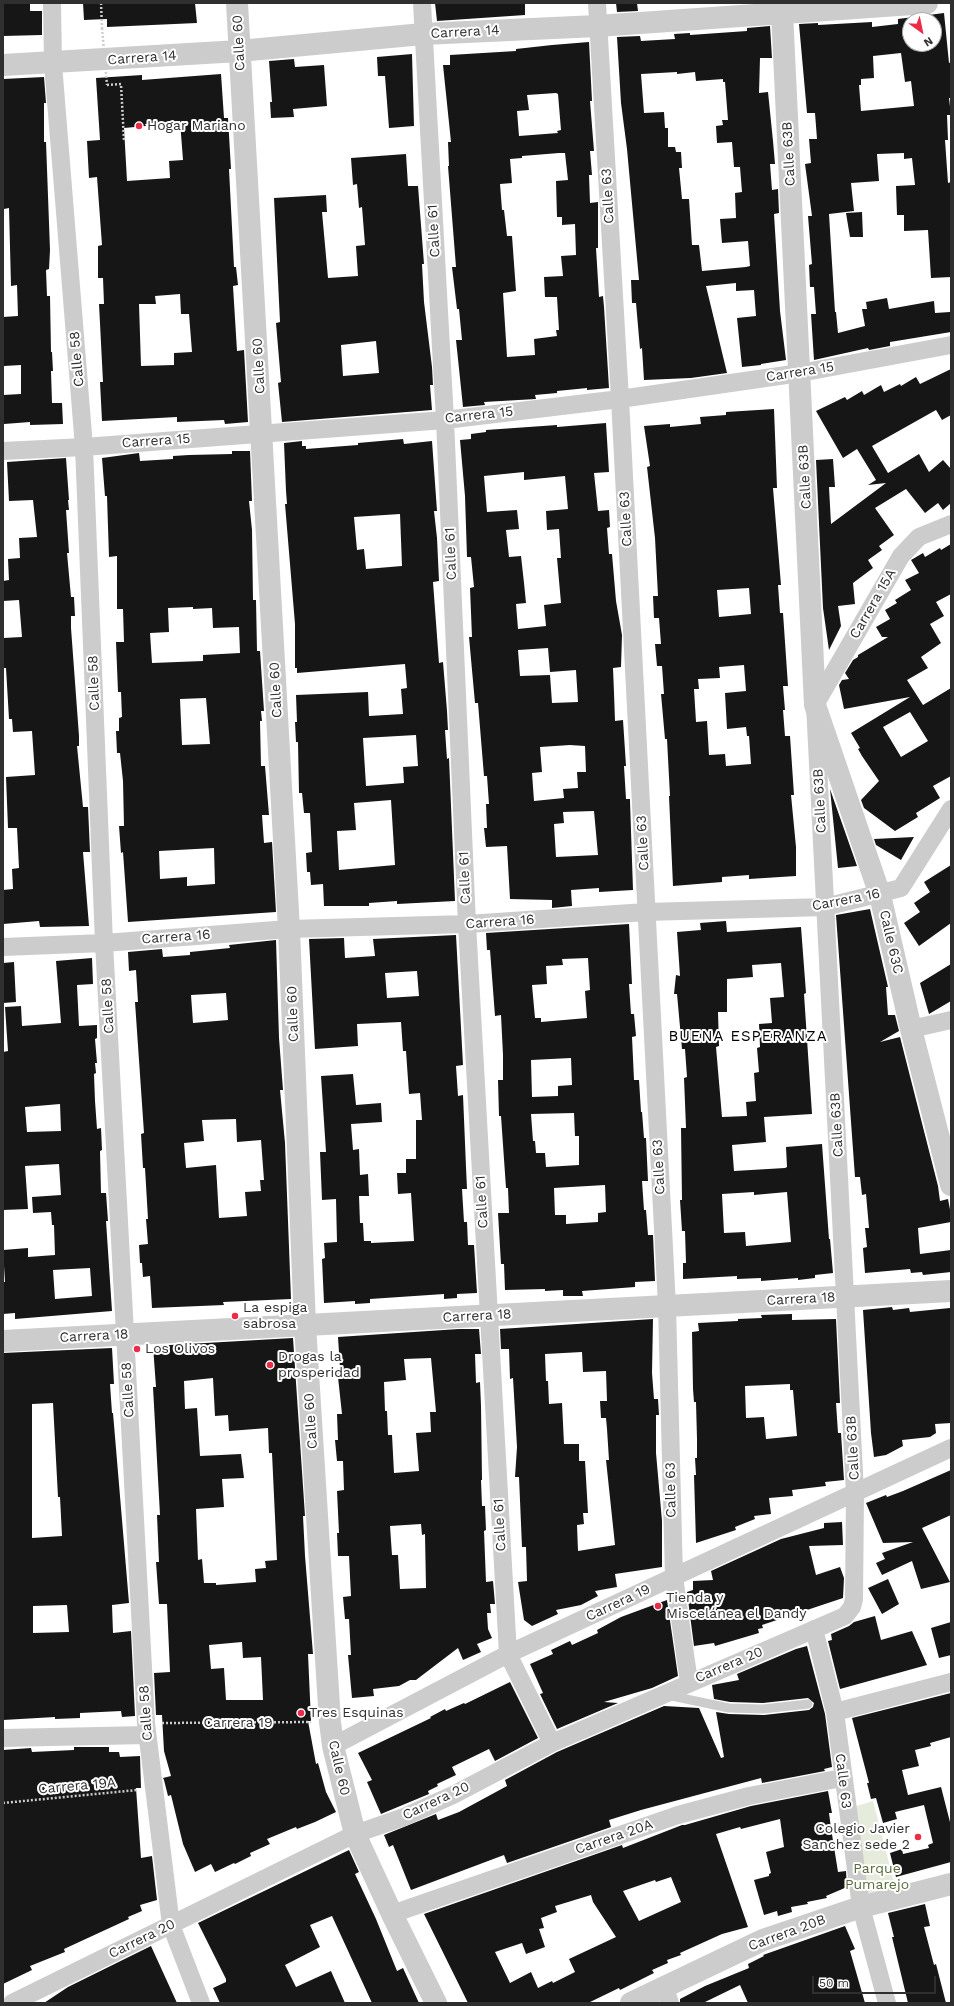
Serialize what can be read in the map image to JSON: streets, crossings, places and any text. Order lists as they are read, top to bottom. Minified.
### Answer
{"streets":{"street":["Carrera 14","Calle 60","Calle 63B","Calle 63","Calle 61","Calle 58","Carrera 15","Carrera 15A","Carrera 16","Calle 63C","Carrera 18","Carrera 19","Carrera 20","Carrera 20A","Carrera 20B"],"path":["Carrera 19A"]},"crossings":[["Carrera 14","Calle 60"],["Carrera 14","Calle 63B"],["Carrera 14","Calle 63"],["Carrera 14","Calle 61"],["Carrera 14","Calle 58"],["Calle 60","Carrera 15"],["Calle 60","Carrera 16"],["Calle 60","Carrera 18"],["Calle 60","Carrera 19"],["Calle 60","Carrera 20"],["Calle 60","Carrera 20A"],["Calle 63B","Carrera 15"],["Calle 63B","Carrera 15A"],["Calle 63B","Carrera 16"],["Calle 63B","Calle 63C"],["Calle 63B","Carrera 18"],["Calle 63B","Carrera 19"],["Calle 63B","Carrera 20"],["Calle 63","Carrera 15"],["Calle 63","Carrera 16"],["Calle 63","Carrera 18"],["Calle 63","Carrera 19"],["Calle 63","Carrera 20"],["Calle 63","Carrera 20A"],["Calle 63","Carrera 20B"],["Calle 61","Carrera 15"],["Calle 61","Carrera 16"],["Calle 61","Carrera 18"],["Calle 61","Carrera 19"],["Calle 61","Carrera 20"],["Calle 58","Carrera 15"],["Calle 58","Carrera 16"],["Calle 58","Carrera 18"],["Calle 58","Carrera 19"],["Calle 58","Carrera 20"],["Calle 58","Carrera 19A"],["Carrera 15A","Calle 63C"],["Carrera 16","Calle 63C"]],"districts":["BUENA ESPERANZA"],"parks":["Parque Pumarejo"],"places":["Hogar Mariano","La espiga sabrosa","Los Olivos","Drogas la prosperidad","Tienda y Miscelánea el Dandy","Tres Esquinas","Colegio Javier Sanchez sede 2"],"scale_bar":"50 m","north":"bottom right"}
